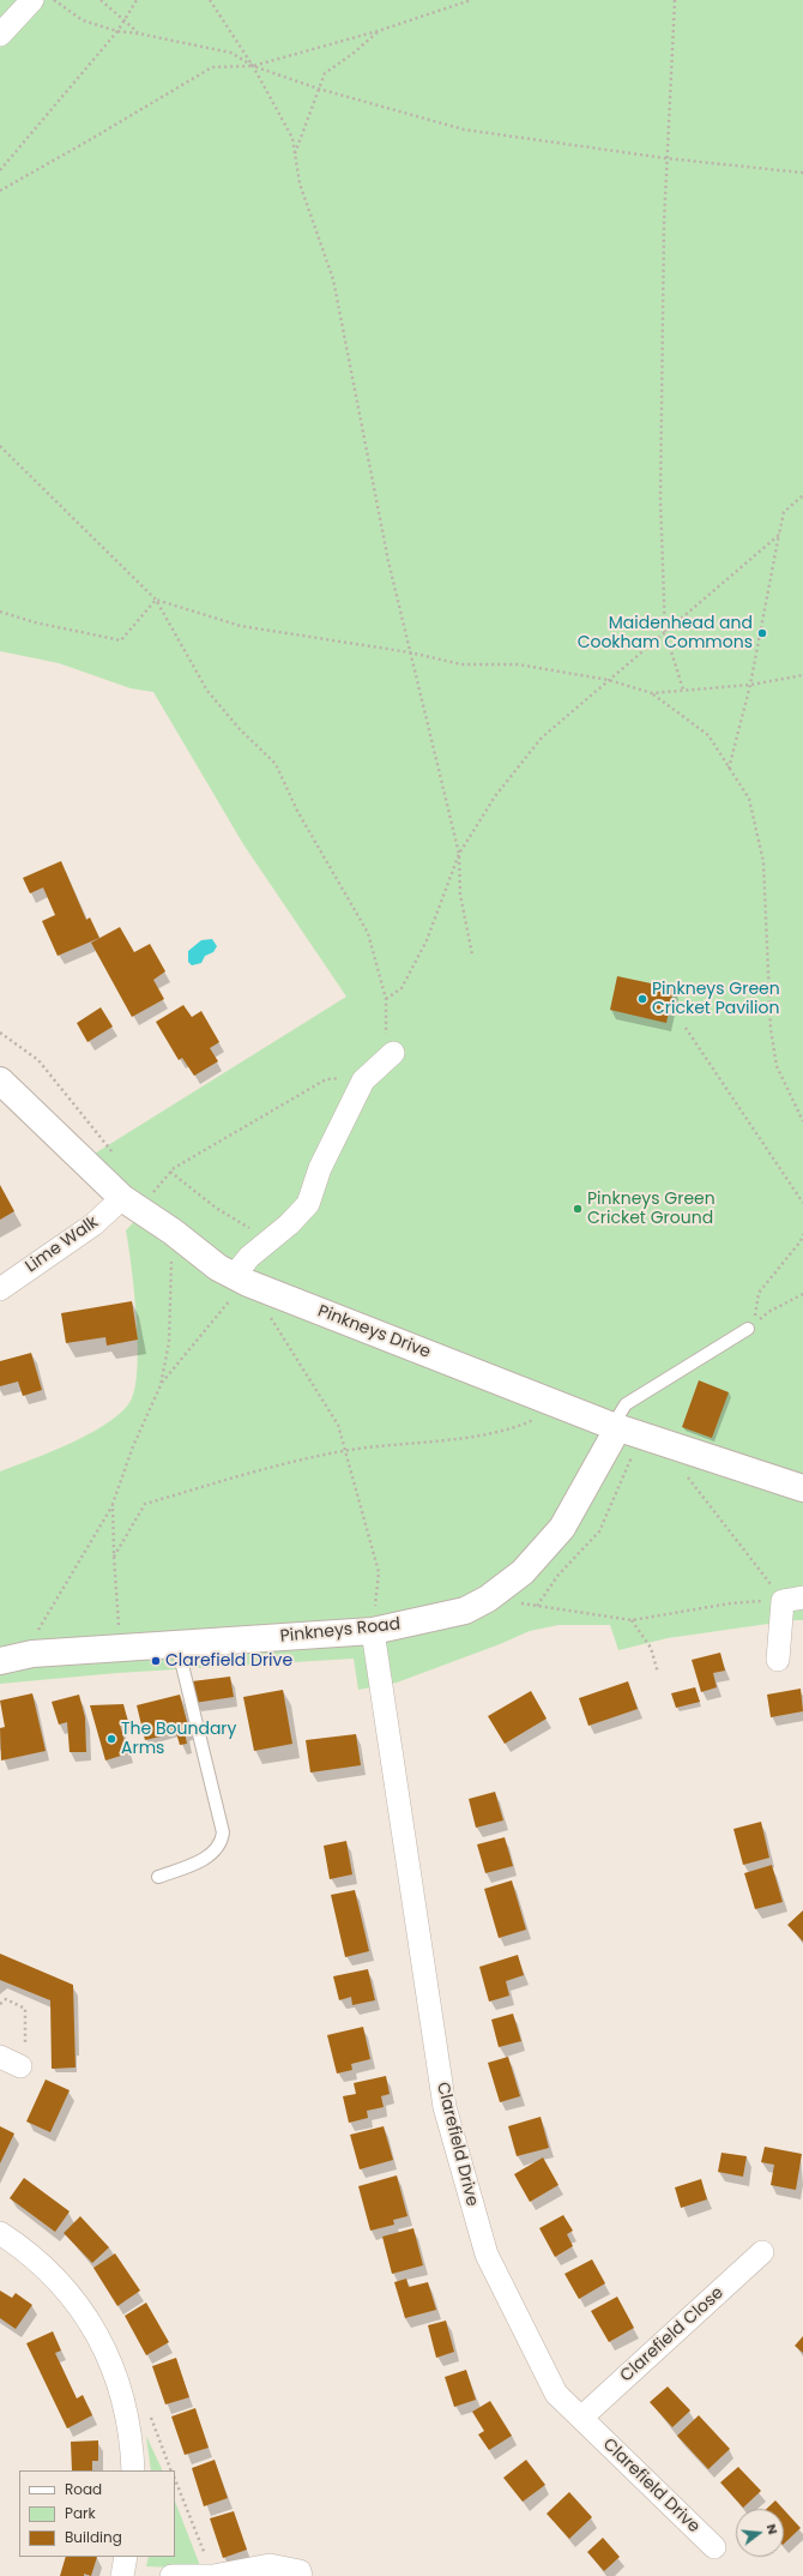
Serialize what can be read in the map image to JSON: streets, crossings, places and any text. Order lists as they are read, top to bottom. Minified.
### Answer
{"streets":{"street":["Lime Walk","Pinkneys Drive","Pinkneys Road","Clarefield Drive","Clarefield Close"]},"crossings":[["Lime Walk","Pinkneys Drive"],["Pinkneys Drive","Pinkneys Road"],["Pinkneys Road","Clarefield Drive"],["Clarefield Drive","Clarefield Close"]],"places":["Maidenhead and Cookham Commons","Pinkneys Green Cricket Pavilion","Pinkneys Green Cricket Ground","Clarefield Drive","The Boundary Arms"],"legend":["Road","Park","Building"],"north":"right"}
